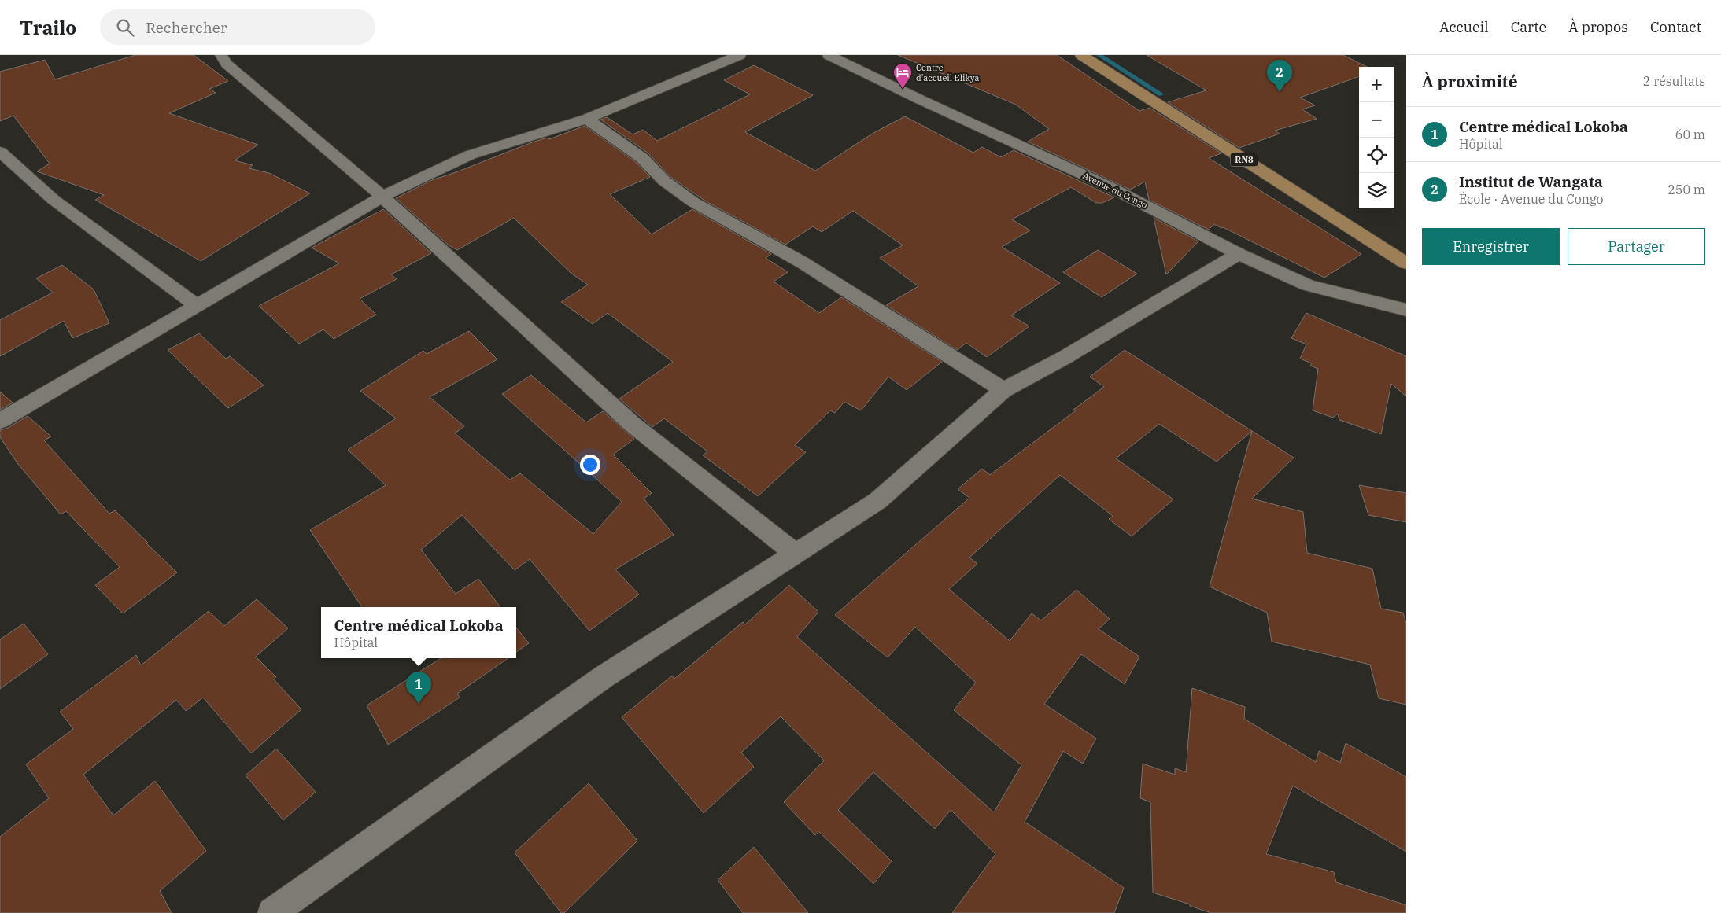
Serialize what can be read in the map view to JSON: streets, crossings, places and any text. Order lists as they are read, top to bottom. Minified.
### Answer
{"streets":{"main road":["RN8"],"street":["Avenue du Congo"]},"places":{"hotel":["Centre d'accueil Elikya"]},"page":{"header":"Trailo","search":"Rechercher","nav":["Accueil","Carte","À propos","Contact"],"heading":["À proximité","2 résultats"],"pins":["2","1"],"map_buttons":["+","−"],"list":[{"mark":"1","name":"Centre médical Lokoba","note":"Hôpital","value":"60 m"},{"mark":"2","name":"Institut de Wangata","note":"École · Avenue du Congo","value":"250 m"}],"buttons":["Enregistrer","Partager"],"popup":["Centre médical Lokoba","Hôpital"]}}
